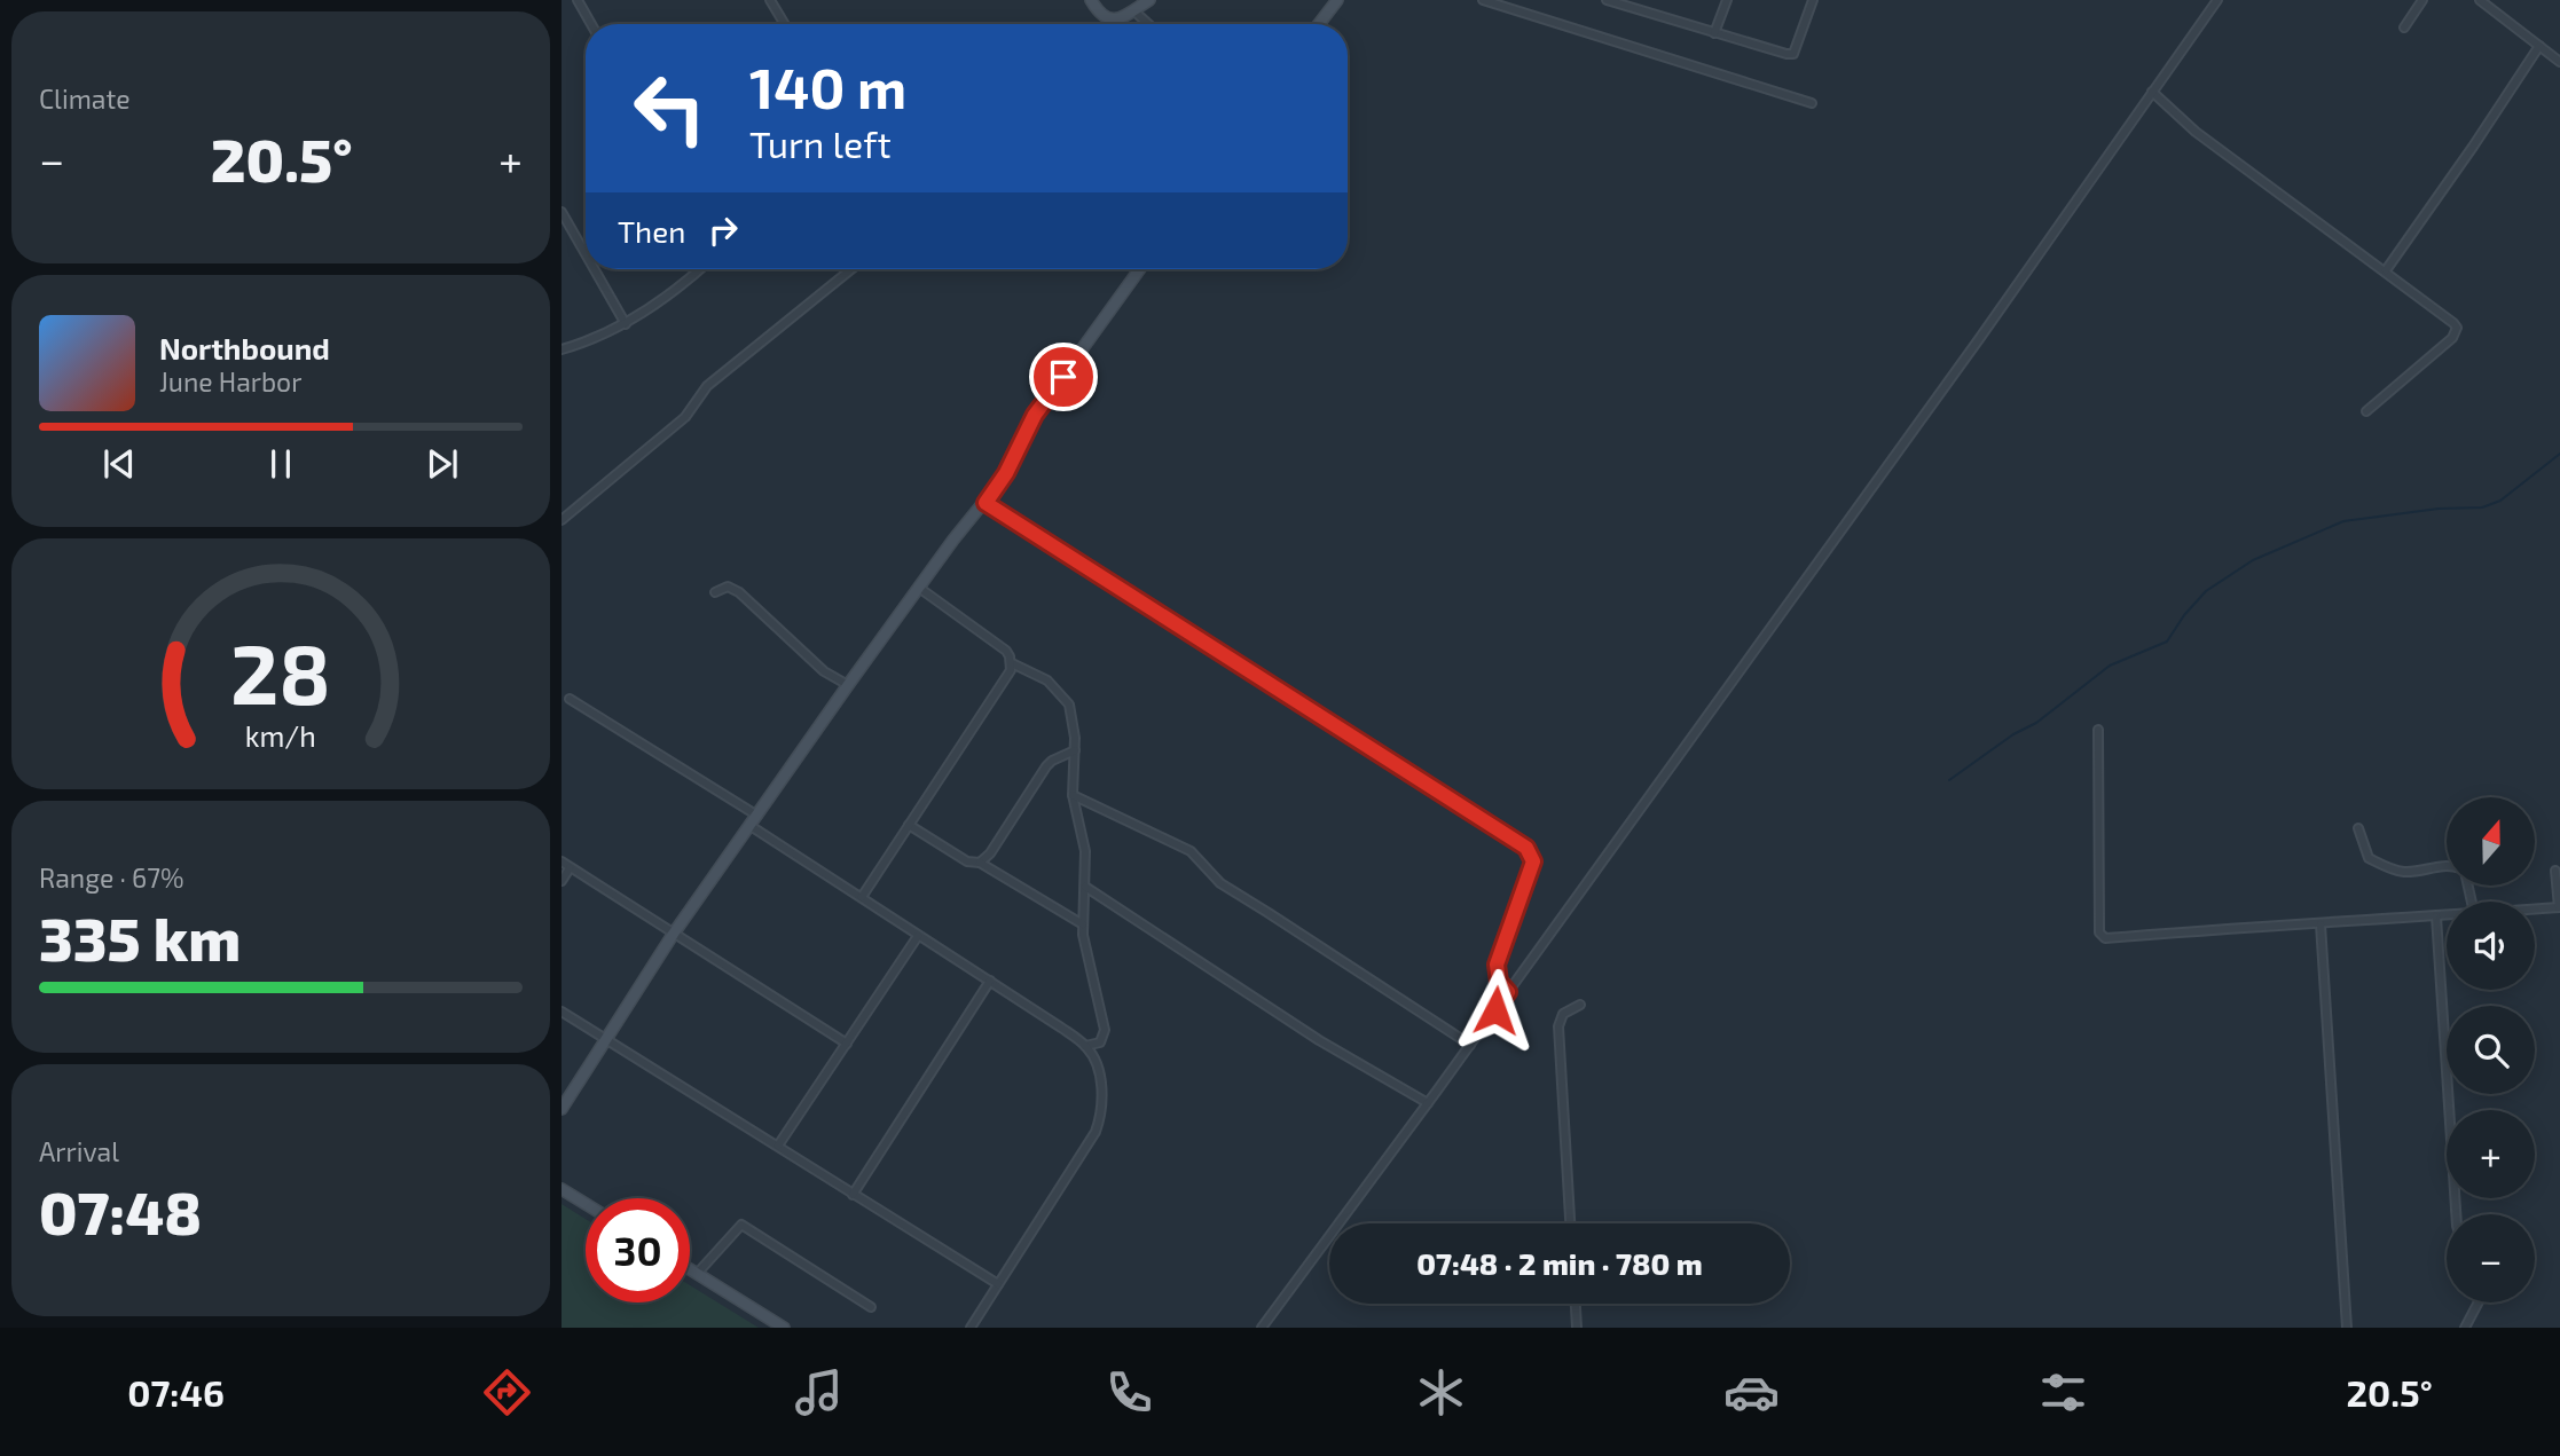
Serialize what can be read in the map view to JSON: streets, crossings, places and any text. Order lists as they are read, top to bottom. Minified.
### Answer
{"north":"top","page":{"tile":["Climate",["Range · 67%","335 km"],["Arrival","07:48"]],"turn":["140 m","Turn left"],"heat":["−","20.5°","+"],"then":"Then","song":["Northbound","June Harbor"],"map_buttons":["+","−"],"limit":"30","trip":"07:48 · 2 min · 780 m","tabs":["07:46","20.5°"],"gauge":["28","km/h"]}}
